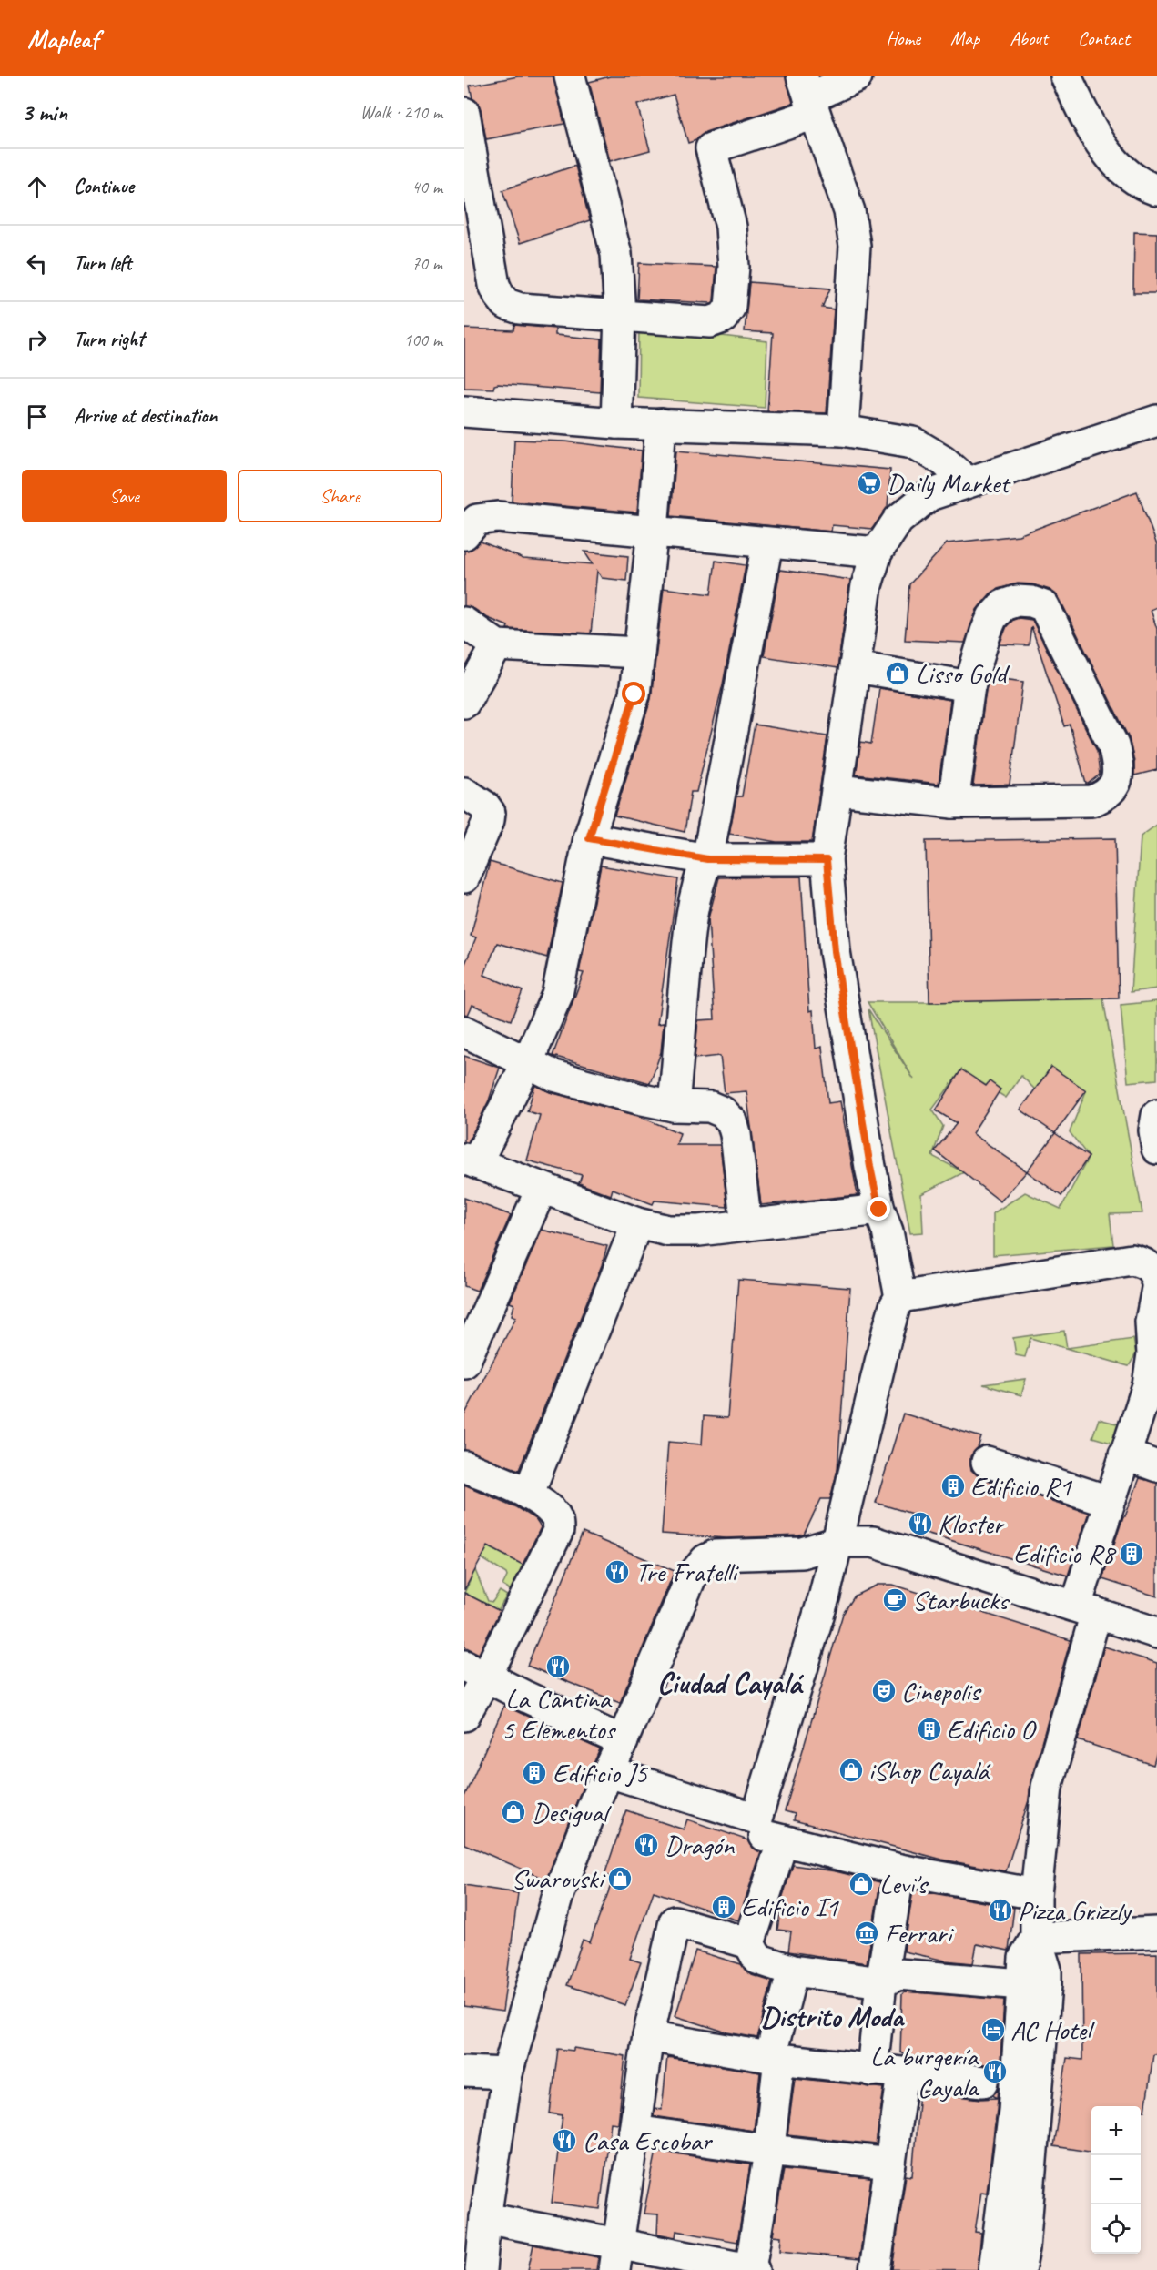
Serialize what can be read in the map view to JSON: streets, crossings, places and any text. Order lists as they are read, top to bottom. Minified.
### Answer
{"districts":["Ciudad Cayalá","Distrito Moda"],"places":{"supermarket":["Daily Market"],"shop":["Lisso Gold","iShop Cayalá","Desigual","Swarovski","Levi's"],"building":["Edificio R1","Edificio R8","Edificio O","Edificio J5","Edificio I1"],"restaurant":["Kloster","Tre Fratelli","La Cantina 5 Elementos","Dragón","Pizza Grizzly","La burgería Cayala","Casa Escobar"],"cafe":["Starbucks"],"theatre":["Cinepolis"],"museum":["Ferrari"],"hotel":["AC Hotel"]},"page":{"header":"Mapleaf","nav":["Home","Map","About","Contact"],"heading":["3 min","Walk · 210 m"],"list":[["Continue","40 m"],["Turn left","70 m"],["Turn right","100 m"],"Arrive at destination"],"buttons":["Save","Share"],"map_buttons":["+","−"]}}
